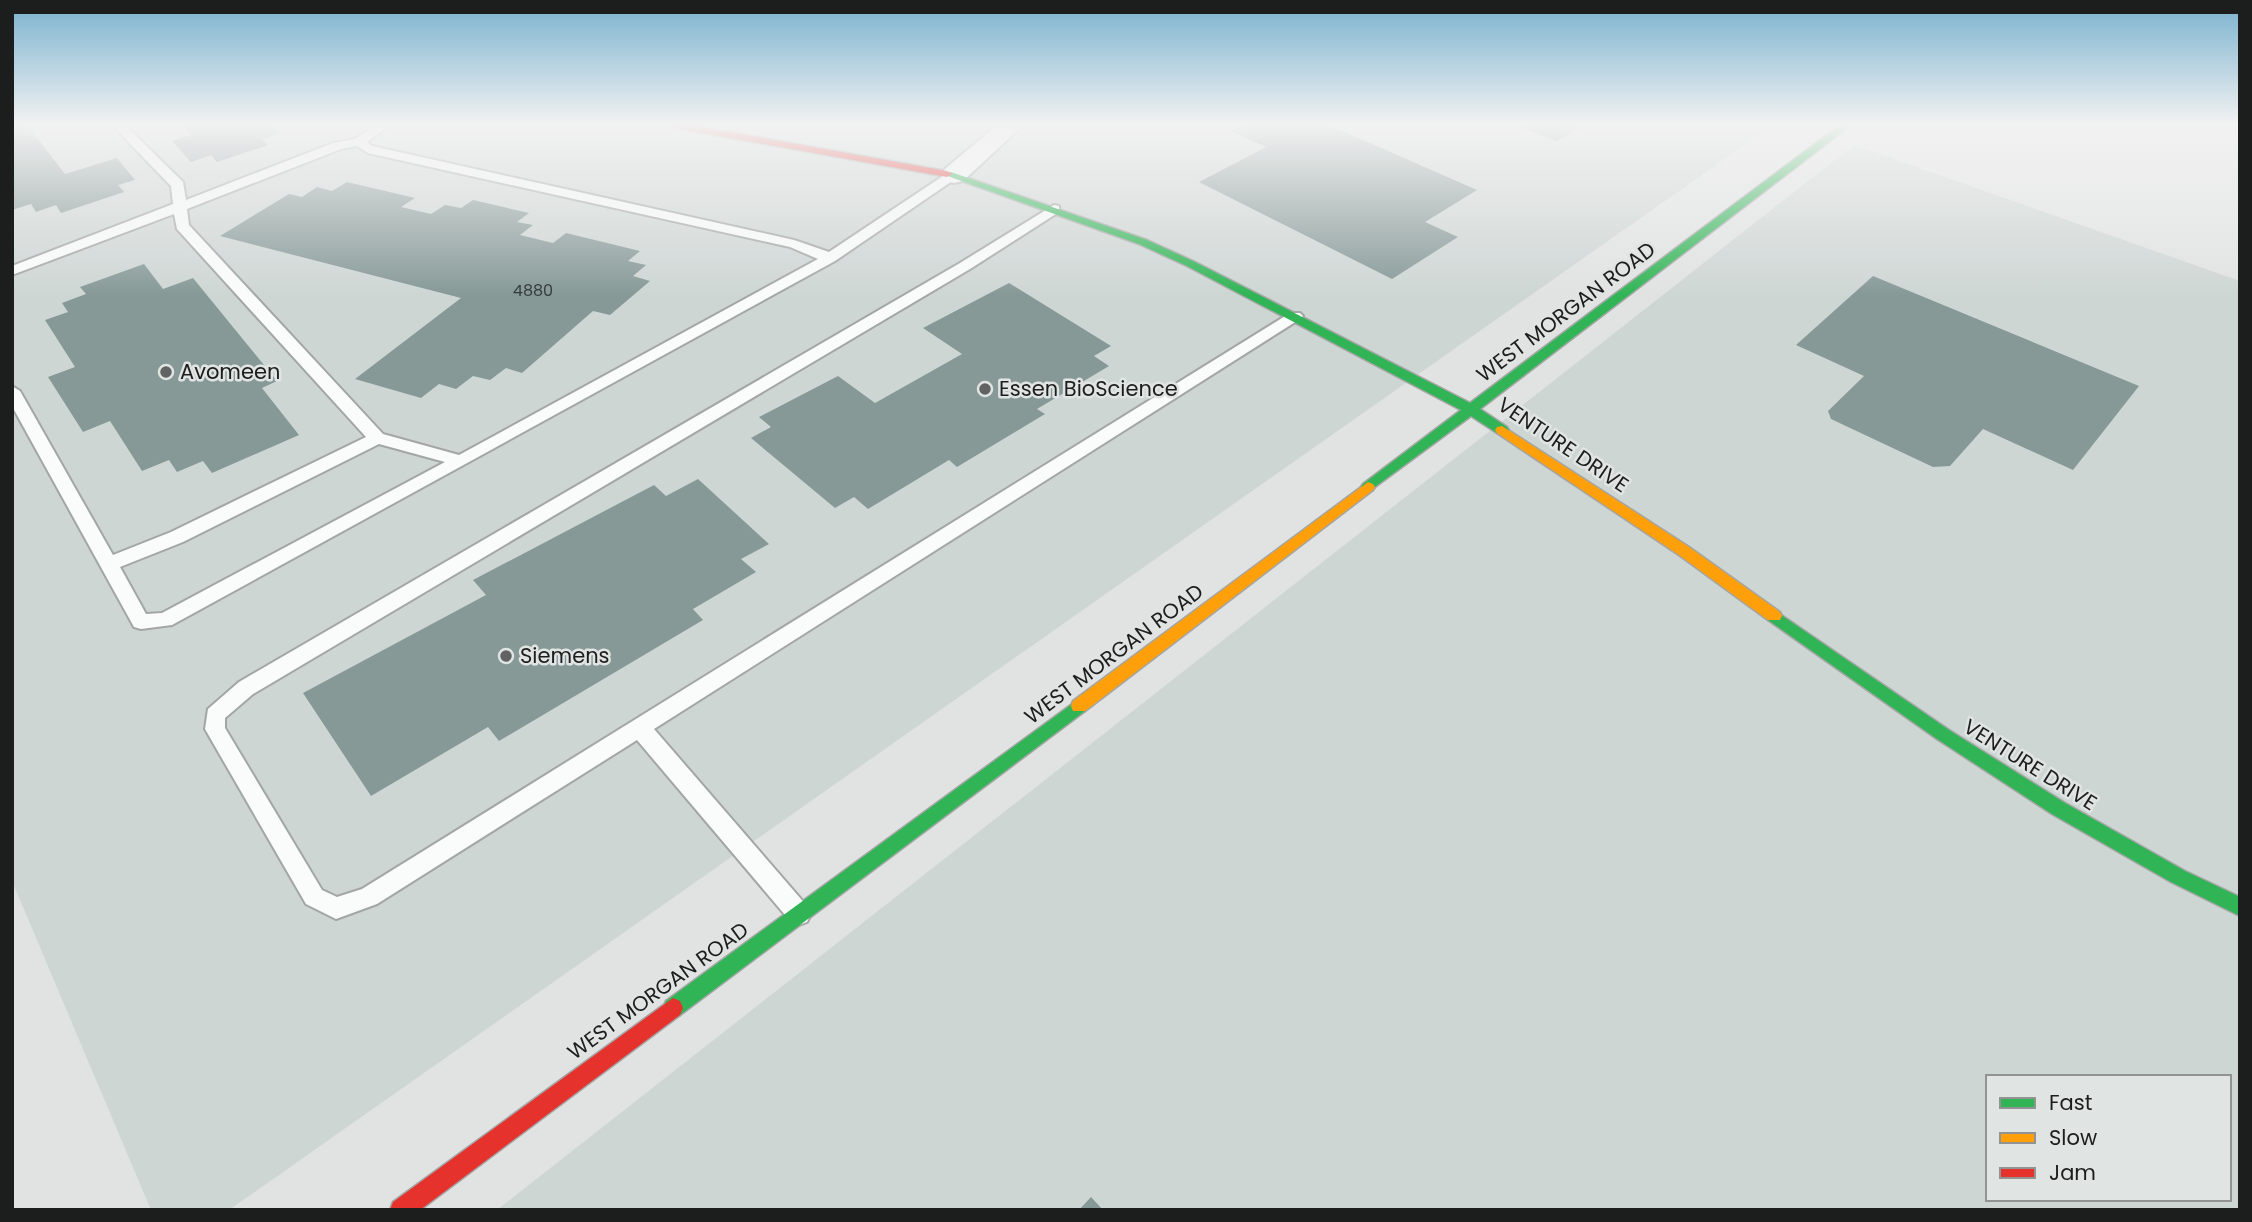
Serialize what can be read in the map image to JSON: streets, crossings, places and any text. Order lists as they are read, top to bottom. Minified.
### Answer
{"streets":{"street":["WEST MORGAN ROAD","VENTURE DRIVE"]},"crossings":[["WEST MORGAN ROAD","VENTURE DRIVE"]],"places":["Avomeen","Essen BioScience","Siemens"],"house_numbers":["4880"],"legend":["Fast","Slow","Jam"]}
